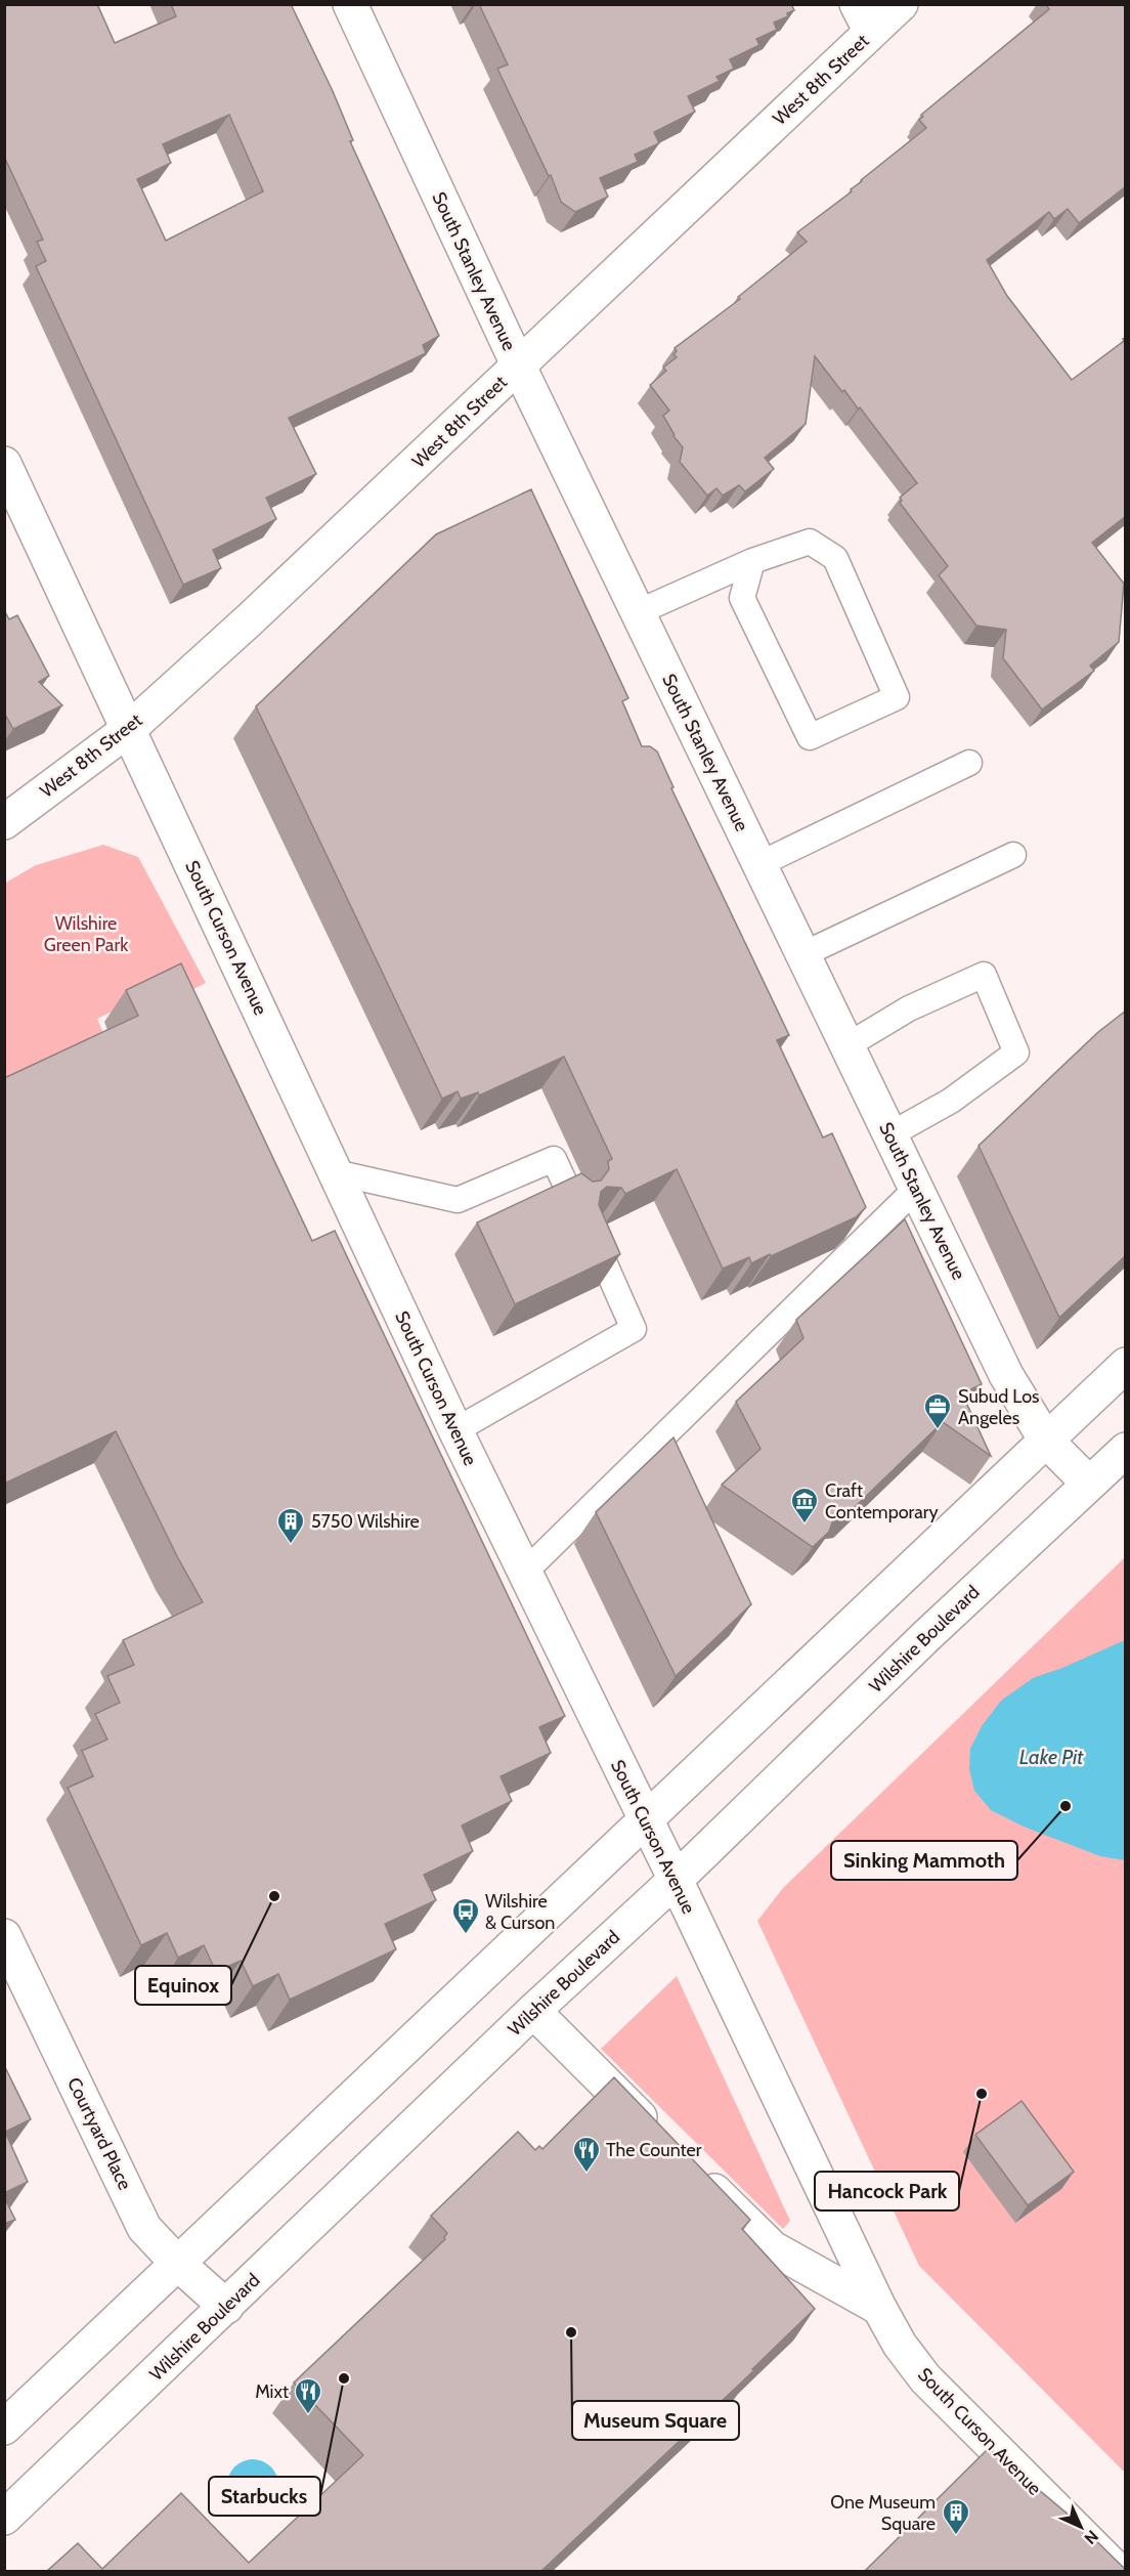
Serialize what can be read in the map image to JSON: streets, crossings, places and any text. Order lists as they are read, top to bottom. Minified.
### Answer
{"streets":{"street":["West 8th Street","South Stanley Avenue","South Curson Avenue","Wilshire Boulevard","Courtyard Place"]},"crossings":[["West 8th Street","South Stanley Avenue"],["West 8th Street","South Curson Avenue"],["South Stanley Avenue","Wilshire Boulevard"],["South Curson Avenue","Wilshire Boulevard"],["Wilshire Boulevard","Courtyard Place"]],"water":["Lake Pit"],"parks":["Wilshire Green Park"],"places":{"office":["Subud Los Angeles"],"museum":["Craft Contemporary"],"building":["5750 Wilshire","One Museum Square"],"other":["Sinking Mammoth","Equinox","Hancock Park","Museum Square","Starbucks"],"bus stop":["Wilshire & Curson"],"restaurant":["The Counter","Mixt"]},"north":"bottom right"}
